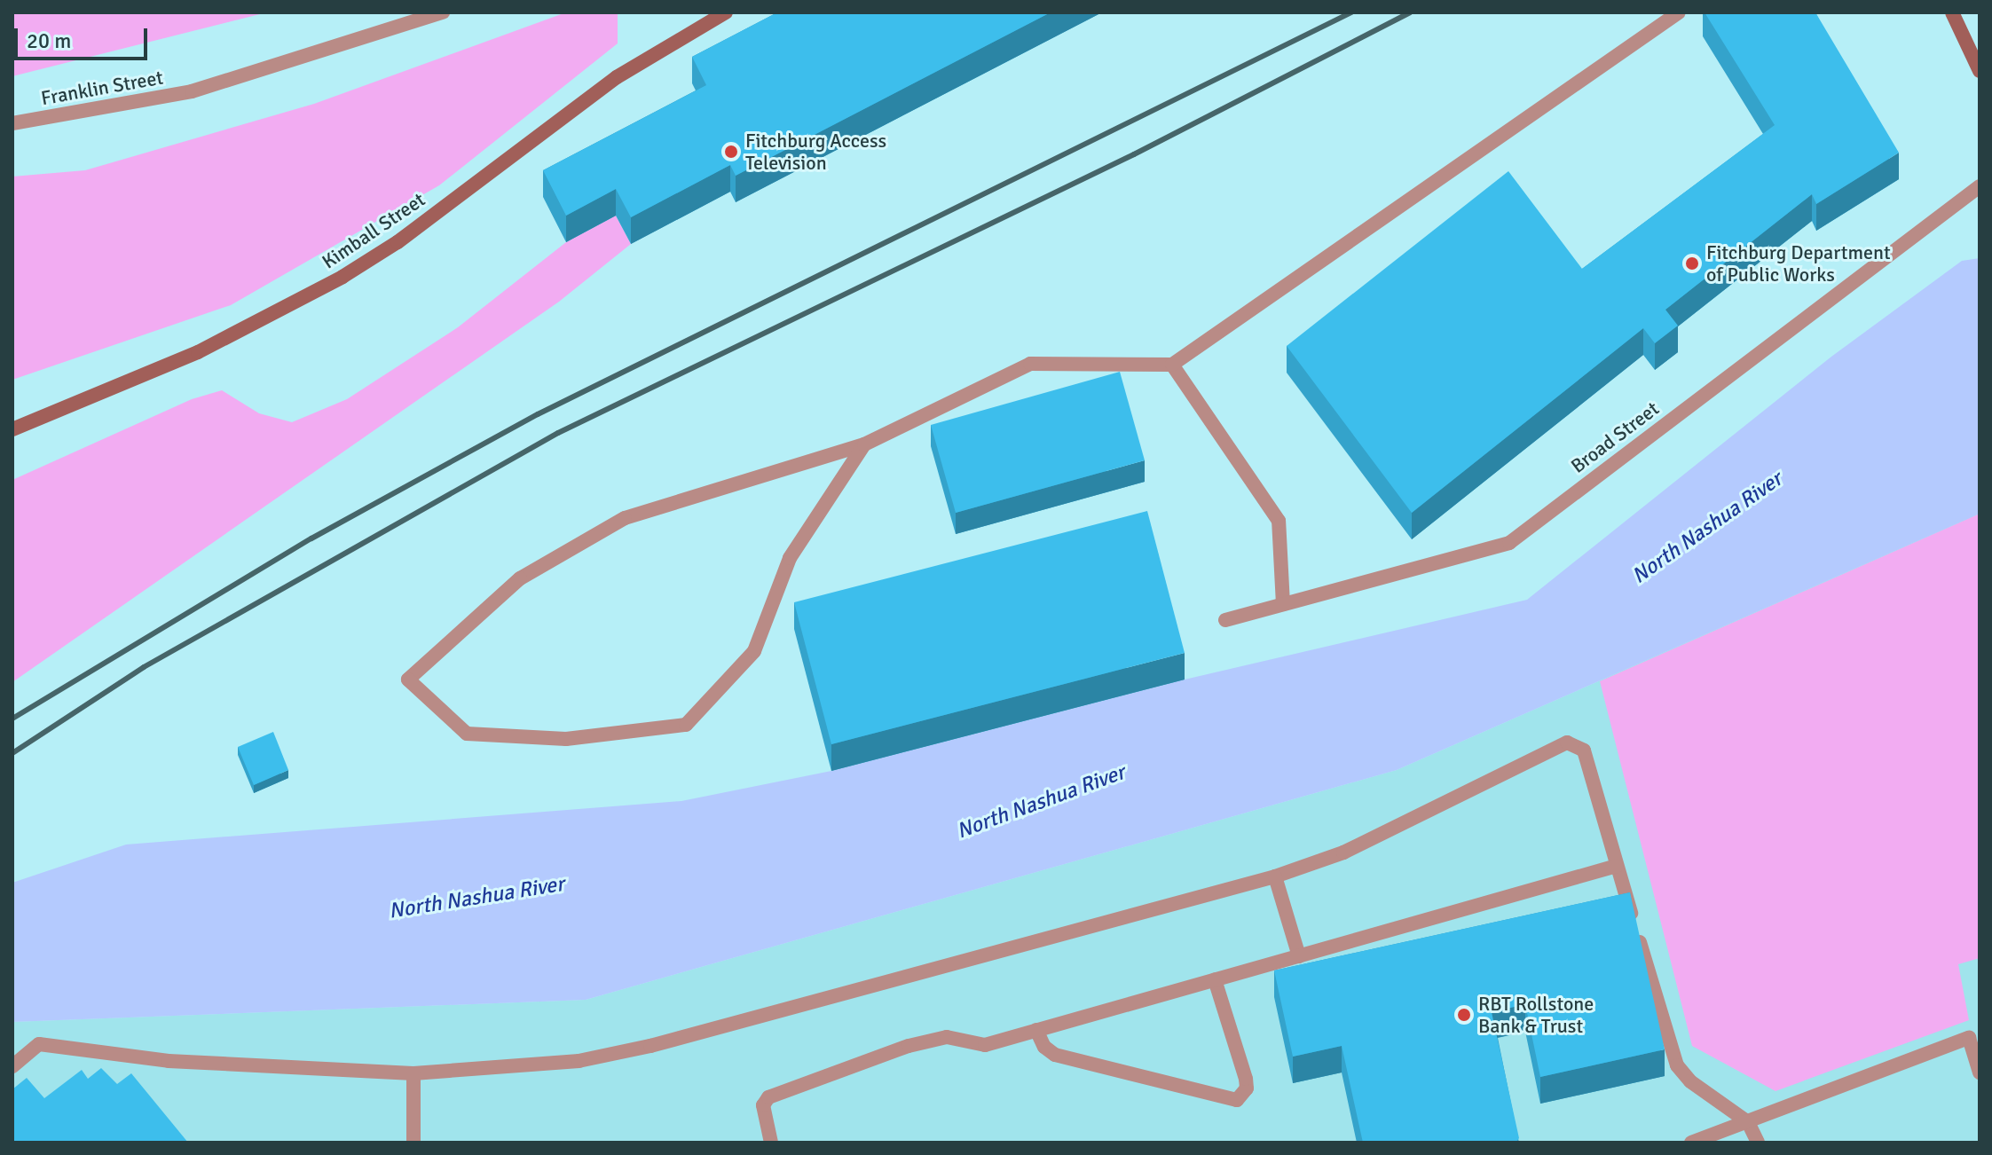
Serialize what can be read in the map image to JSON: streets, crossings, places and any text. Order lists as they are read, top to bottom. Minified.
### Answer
{"streets":{"main road":["Kimball Street"],"street":["Franklin Street","Broad Street"]},"water":["North Nashua River"],"places":["Fitchburg Access Television","Fitchburg Department of Public Works","RBT Rollstone Bank & Trust"],"scale_bar":"20 m"}
